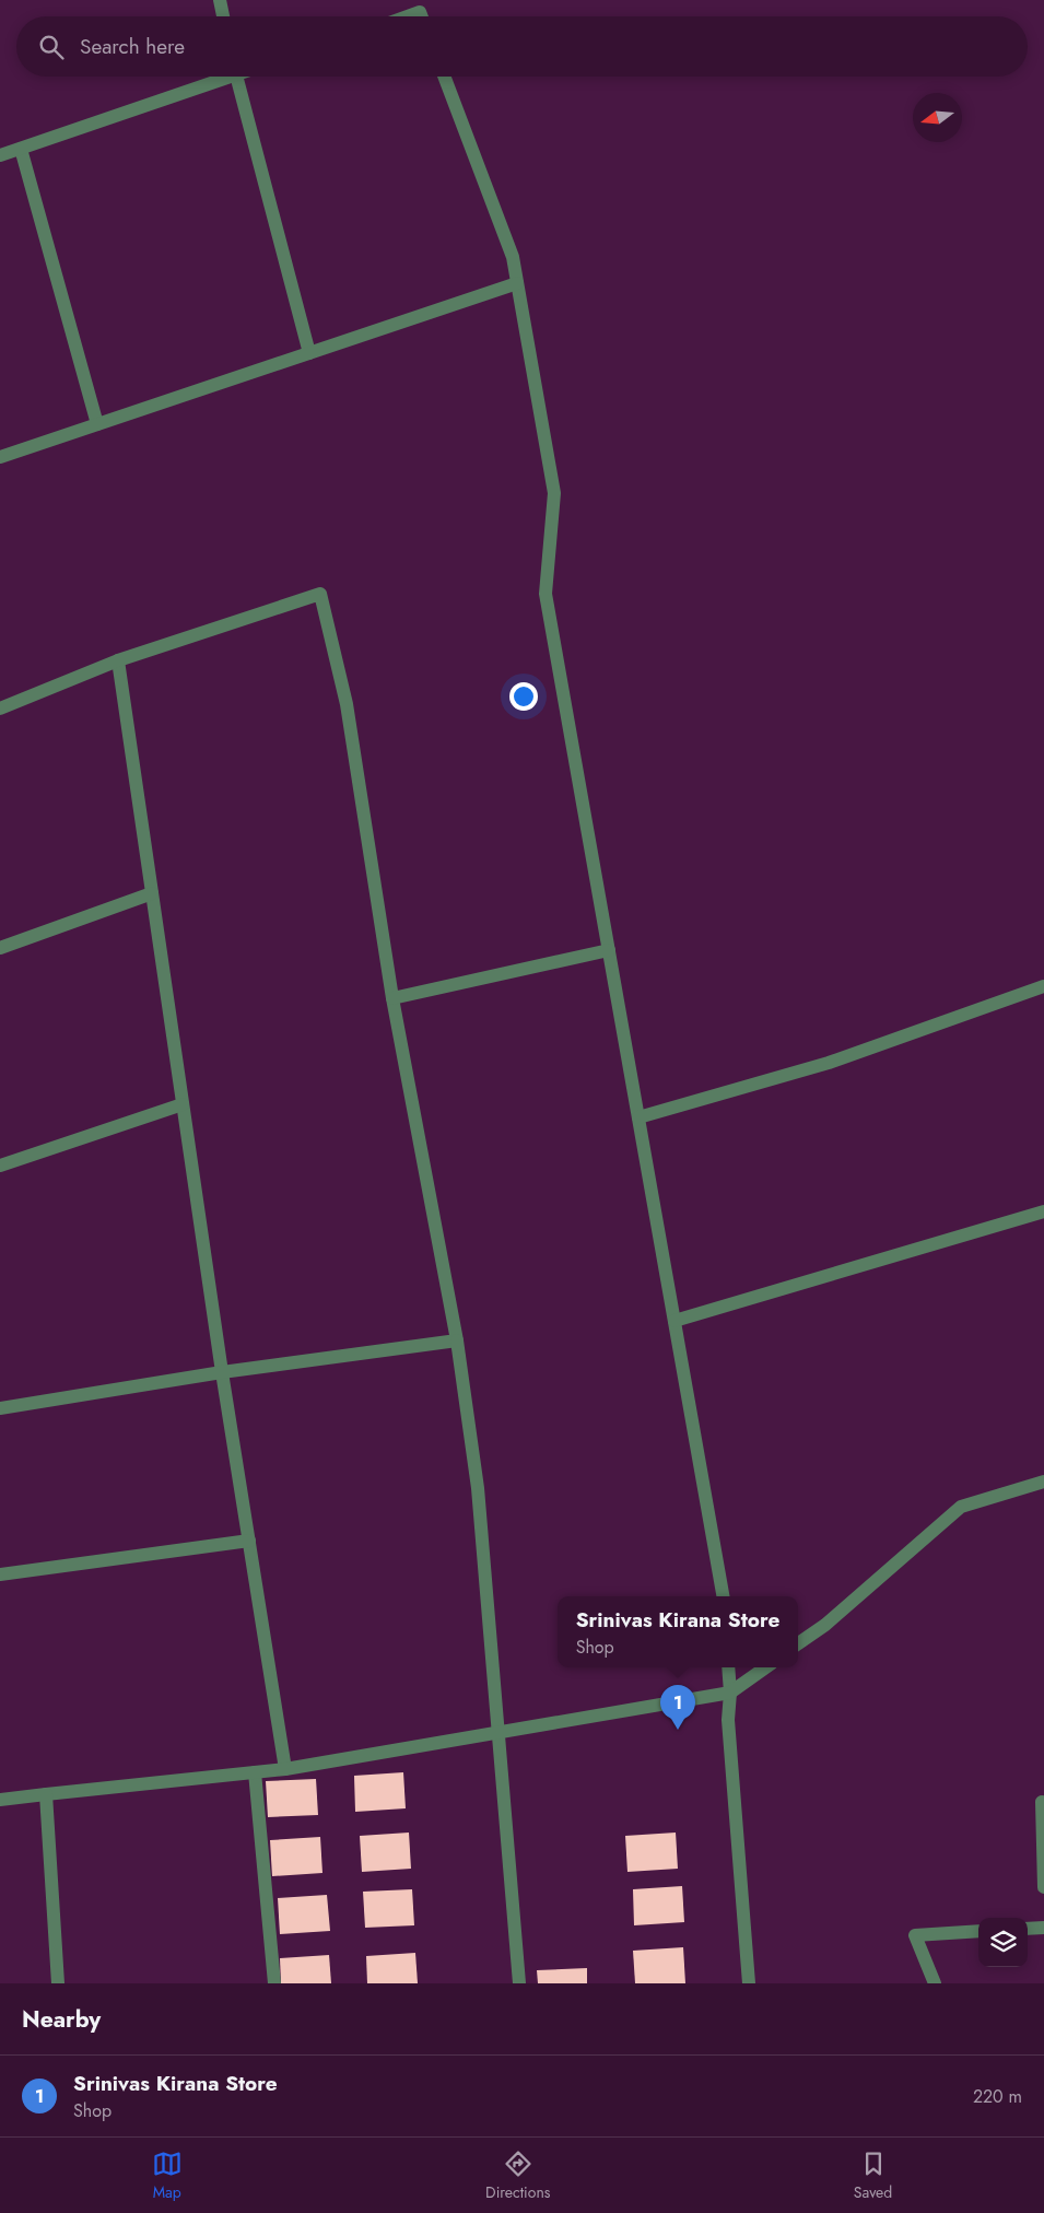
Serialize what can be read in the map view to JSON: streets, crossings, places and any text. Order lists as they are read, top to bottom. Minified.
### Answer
{"north":"left","page":{"search":"Search here","popup":["Srinivas Kirana Store","Shop"],"pins":"1","heading":"Nearby","list":[{"mark":"1","name":"Srinivas Kirana Store","note":"Shop","value":"220 m"}],"nav":["Map","Directions","Saved"]}}
